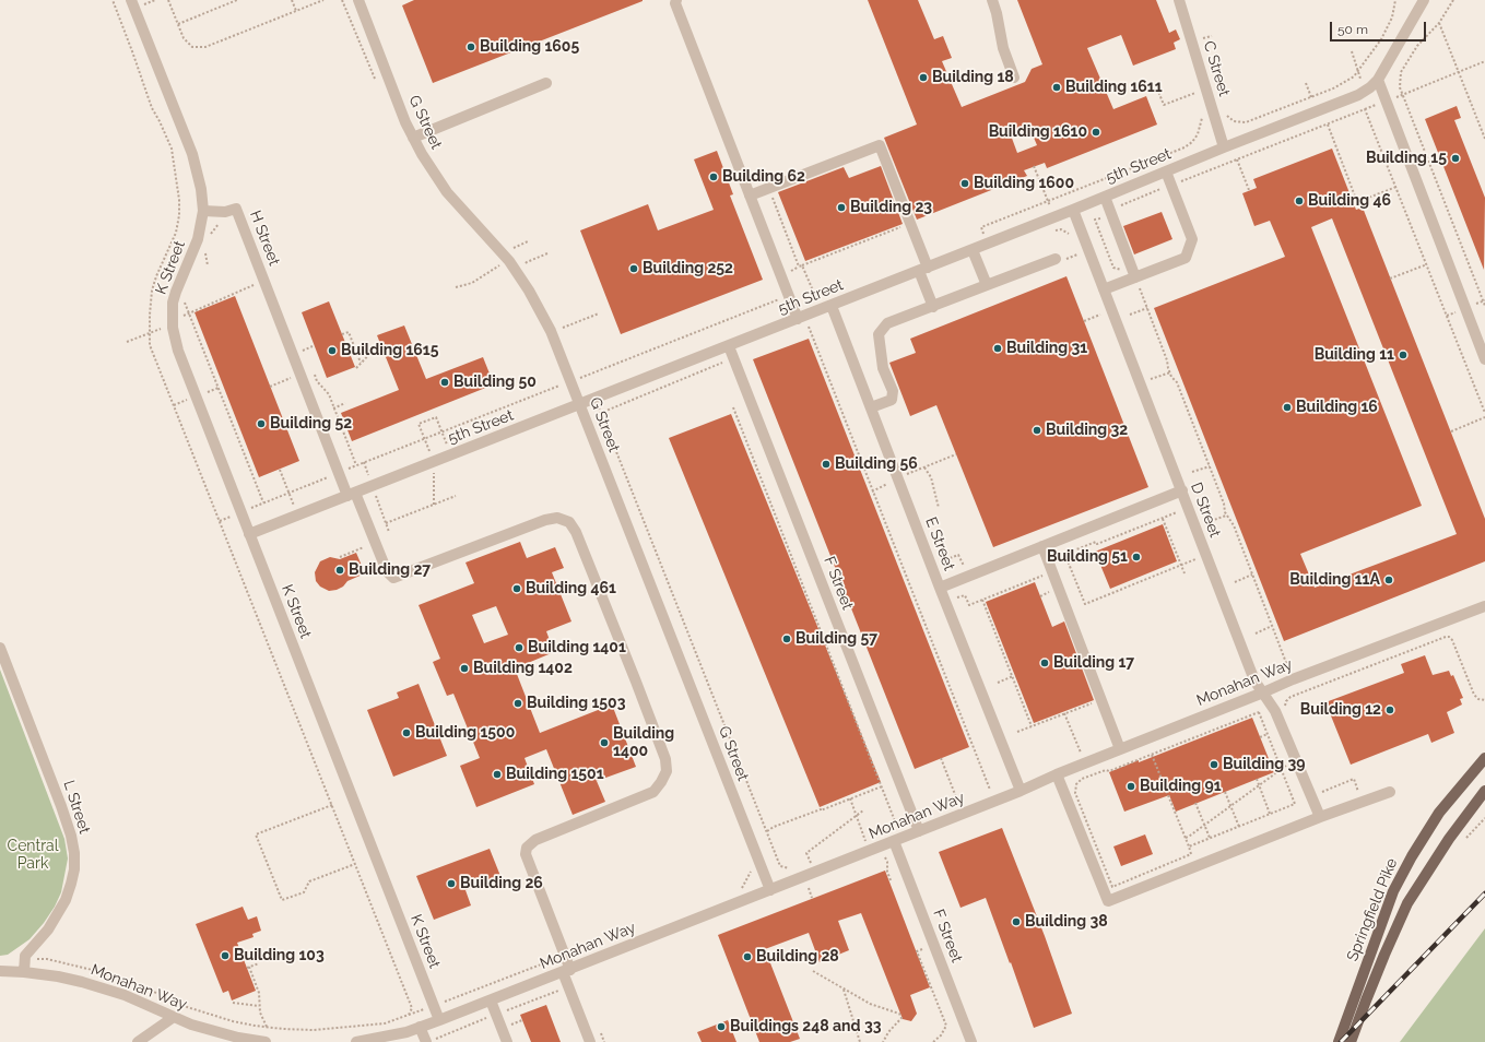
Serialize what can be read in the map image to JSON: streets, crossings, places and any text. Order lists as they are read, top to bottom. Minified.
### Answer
{"streets":{"main road":["Springfield Pike"],"street":["C Street","G Street","5th Street","H Street","K Street","D Street","E Street","F Street","Monahan Way","L Street"]},"crossings":[["C Street","5th Street"],["G Street","5th Street"],["G Street","Monahan Way"],["5th Street","H Street"],["5th Street","K Street"],["5th Street","D Street"],["5th Street","E Street"],["5th Street","F Street"],["H Street","K Street"],["H Street","Monahan Way"],["K Street","Monahan Way"],["D Street","Monahan Way"],["E Street","Monahan Way"],["F Street","Monahan Way"],["Monahan Way","L Street"]],"parks":["Central Park"],"places":["Building 1605","Building 18","Building 1611","Building 1610","Building 15","Building 62","Building 1600","Building 46","Building 23","Building 252","Building 31","Building 1615","Building 11","Building 50","Building 16","Building 52","Building 32","Building 56","Building 51","Building 27","Building 11A","Building 461","Building 57","Building 1401","Building 17","Building 1402","Building 1503","Building 12","Building 1500","Building 1400","Building 39","Building 1501","Building 91","Building 26","Building 38","Building 103","Building 28","Buildings 248 and 33"],"scale_bar":"50 m"}
